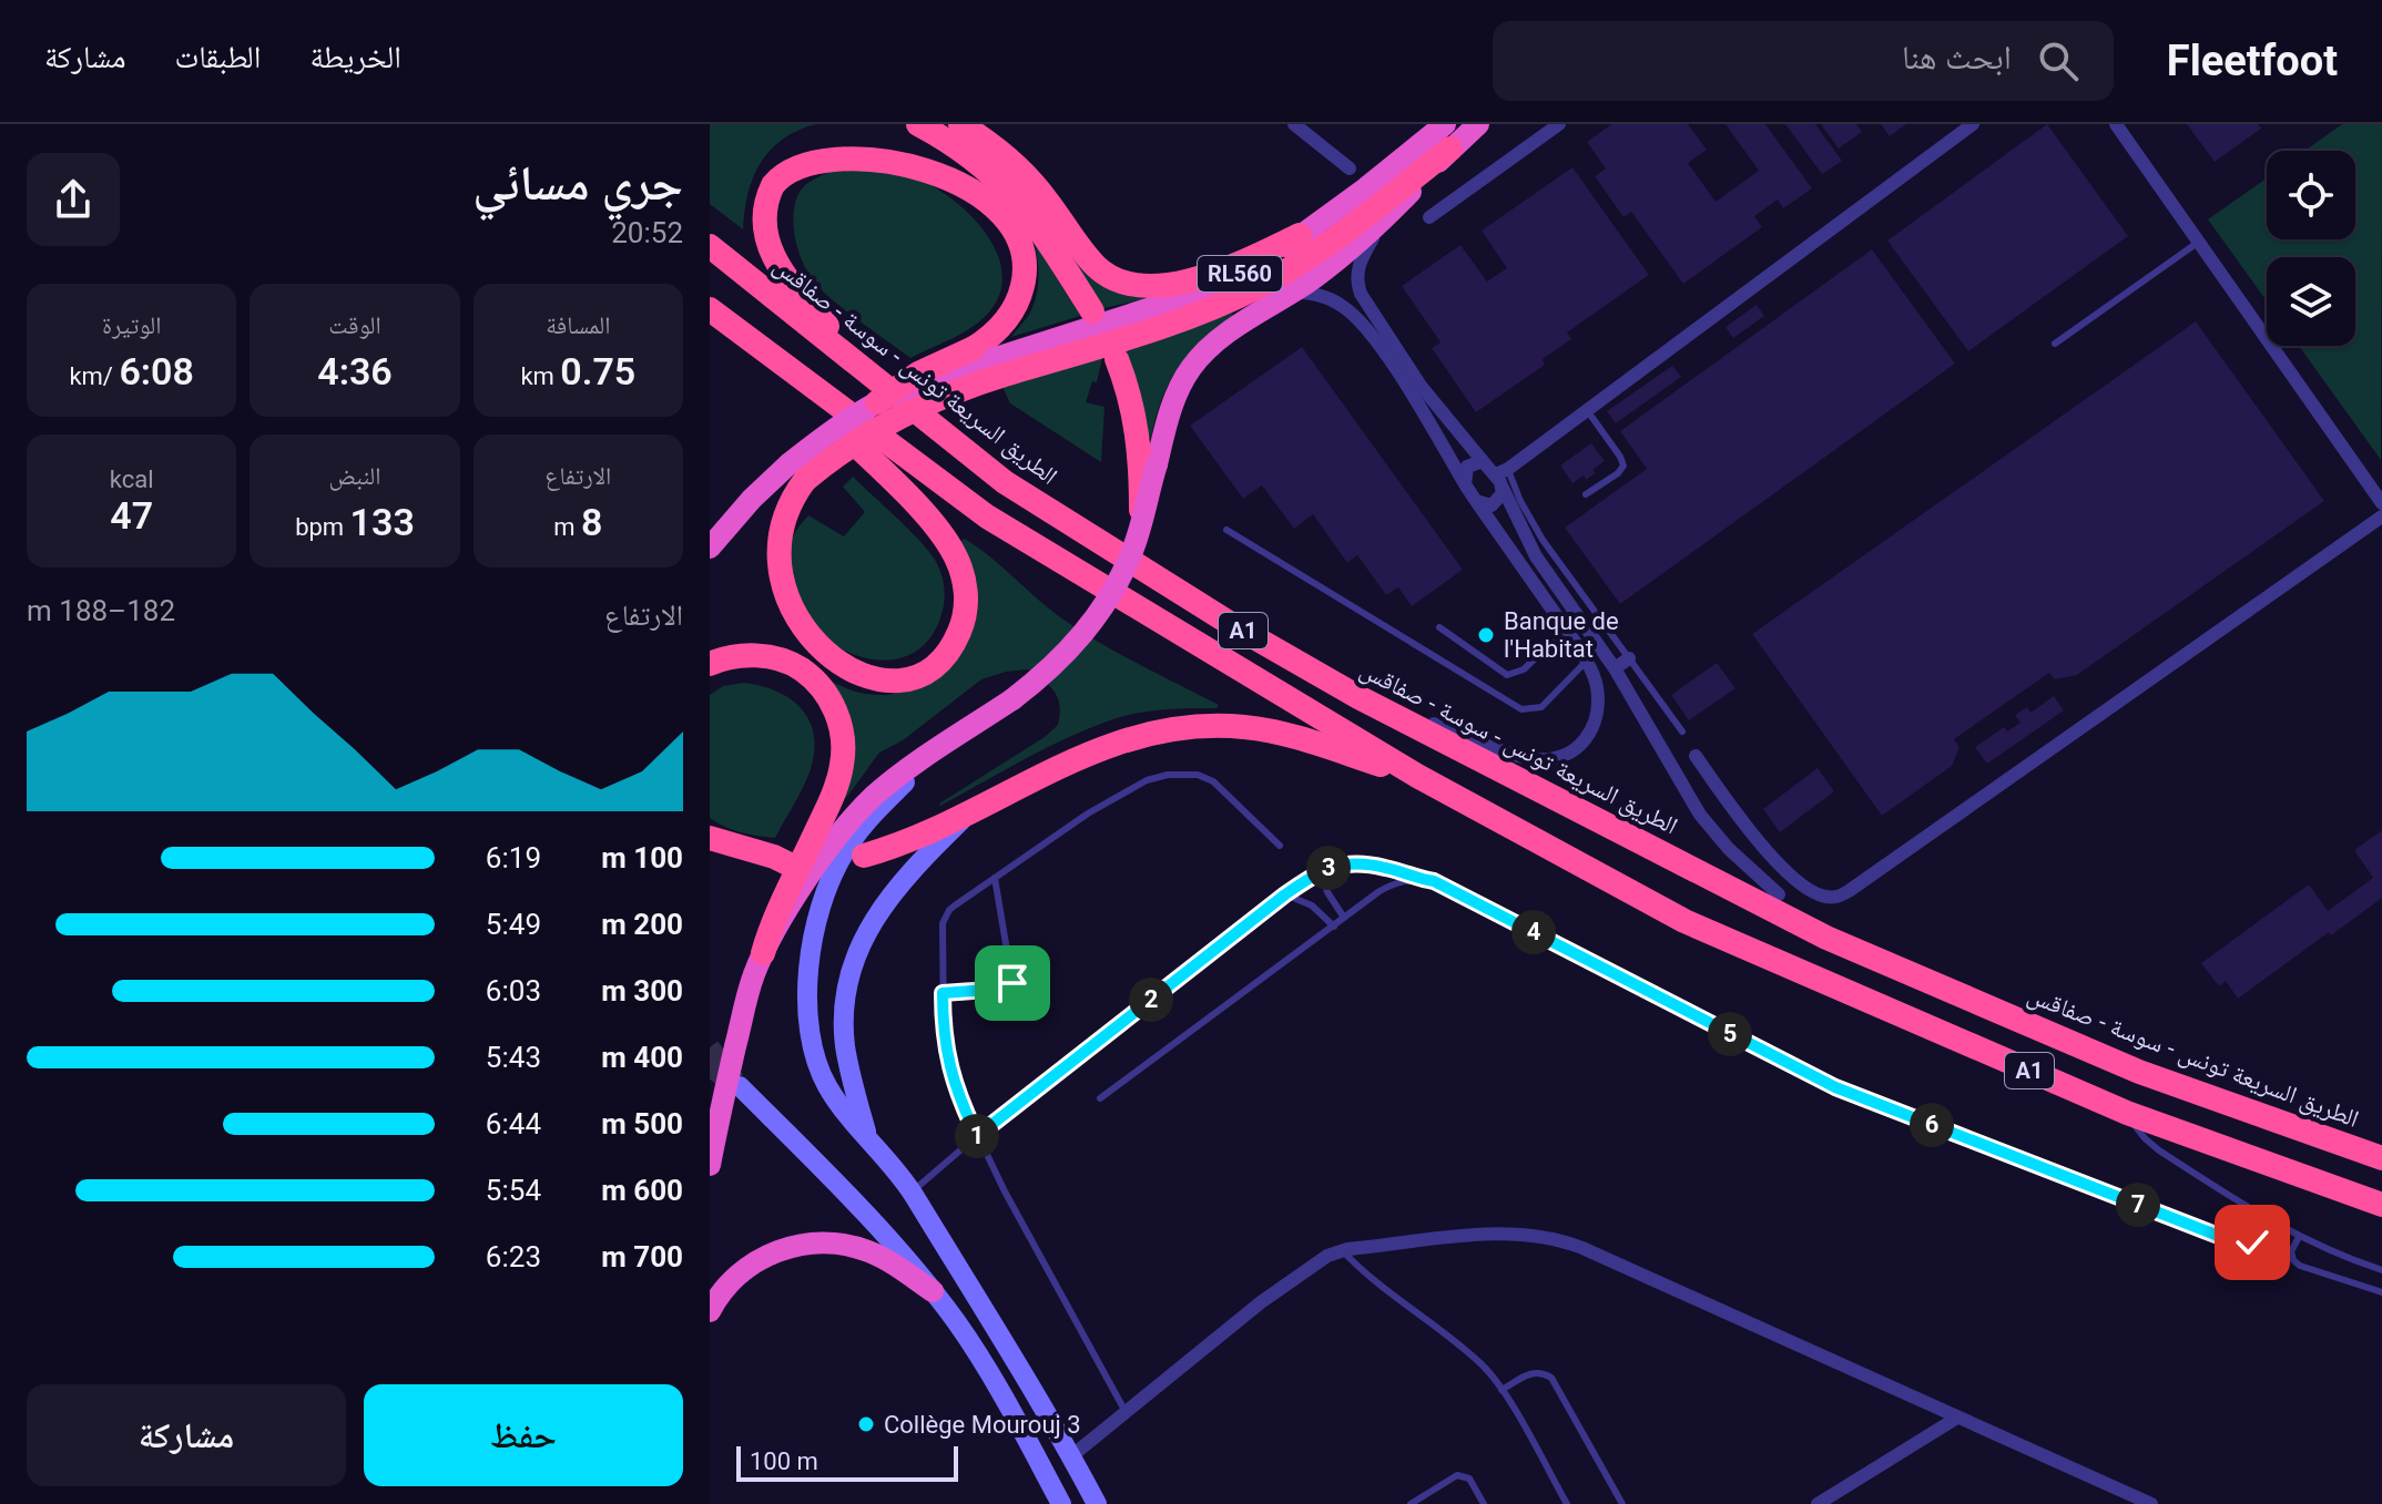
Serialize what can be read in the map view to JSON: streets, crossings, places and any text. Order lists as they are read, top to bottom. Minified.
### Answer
{"streets":{"highway":["RL560","الطريق السريعة تونس - سوسة - صفاقس","A1"]},"crossings":[["RL560","الطريق السريعة تونس - سوسة - صفاقس"]],"places":["Banque de l'Habitat","Collège Mourouj 3"],"scale_bar":"100 m","page":{"header":"Fleetfoot","search":"ابحث هنا","nav":["الخريطة","الطبقات","مشاركة"],"heading":["جري مسائي","20:52"],"stats":[["المسافة","0.75 km"],["الوقت","4:36"],["الوتيرة","6:08 /km"],["الارتفاع","8 m"],["النبض","133 bpm"],["kcal","47"]],"chart":["الارتفاع","182–188 m"],"list":[{"name":"100 m","note":"6:19"},{"name":"200 m","note":"5:49"},{"name":"300 m","note":"6:03"},{"name":"400 m","note":"5:43"},{"name":"500 m","note":"6:44"},{"name":"600 m","note":"5:54"},{"name":"700 m","note":"6:23"}],"pins":["3","4","2","5","6","1","7"],"buttons":["حفظ","مشاركة"],"scale":"100 m"}}
